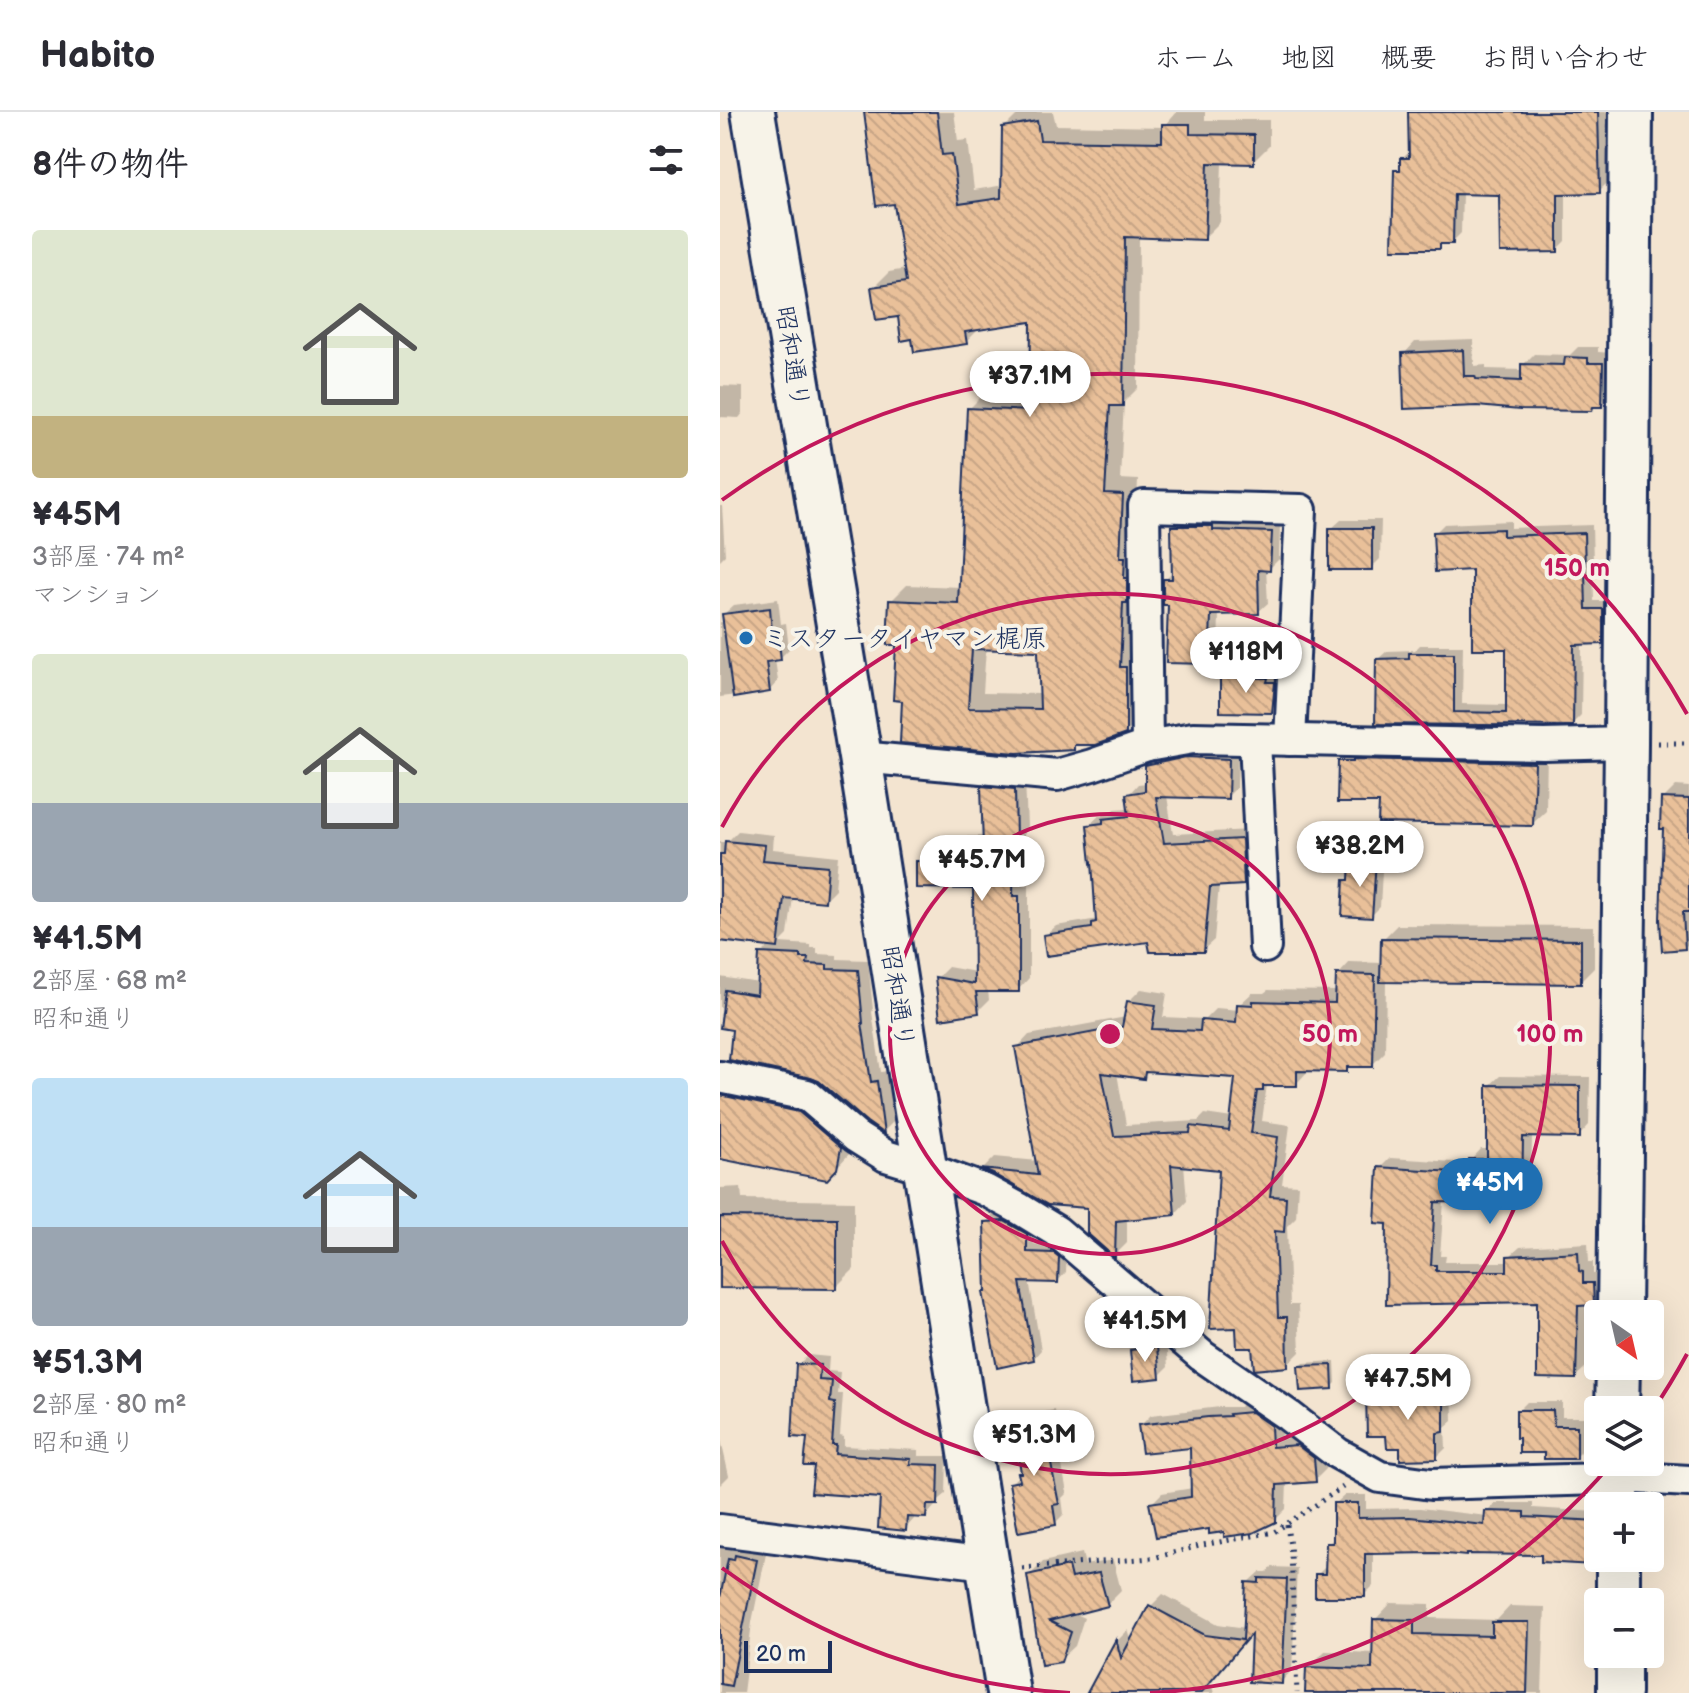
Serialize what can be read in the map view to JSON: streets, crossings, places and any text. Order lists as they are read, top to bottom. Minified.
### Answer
{"streets":{"street":["昭和通り"]},"places":["ミスタータイヤマン梶原"],"scale_bar":"20 m","north":"bottom right","page":{"header":"Habito","nav":["ホーム","地図","概要","お問い合わせ"],"heading":"8件の物件","list":[{"name":"¥45M","note":"3部屋 · 74 m² · マンション"},{"name":"¥41.5M","note":"2部屋 · 68 m² · 昭和通り"},{"name":"¥51.3M","note":"2部屋 · 80 m² · 昭和通り"}],"price":["¥37.1M","¥118M","¥38.2M","¥45.7M","¥45M","¥41.5M","¥47.5M","¥51.3M"],"map_buttons":["+","−"],"scale":"20 m"},"rings":["150 m","50 m","100 m"]}
